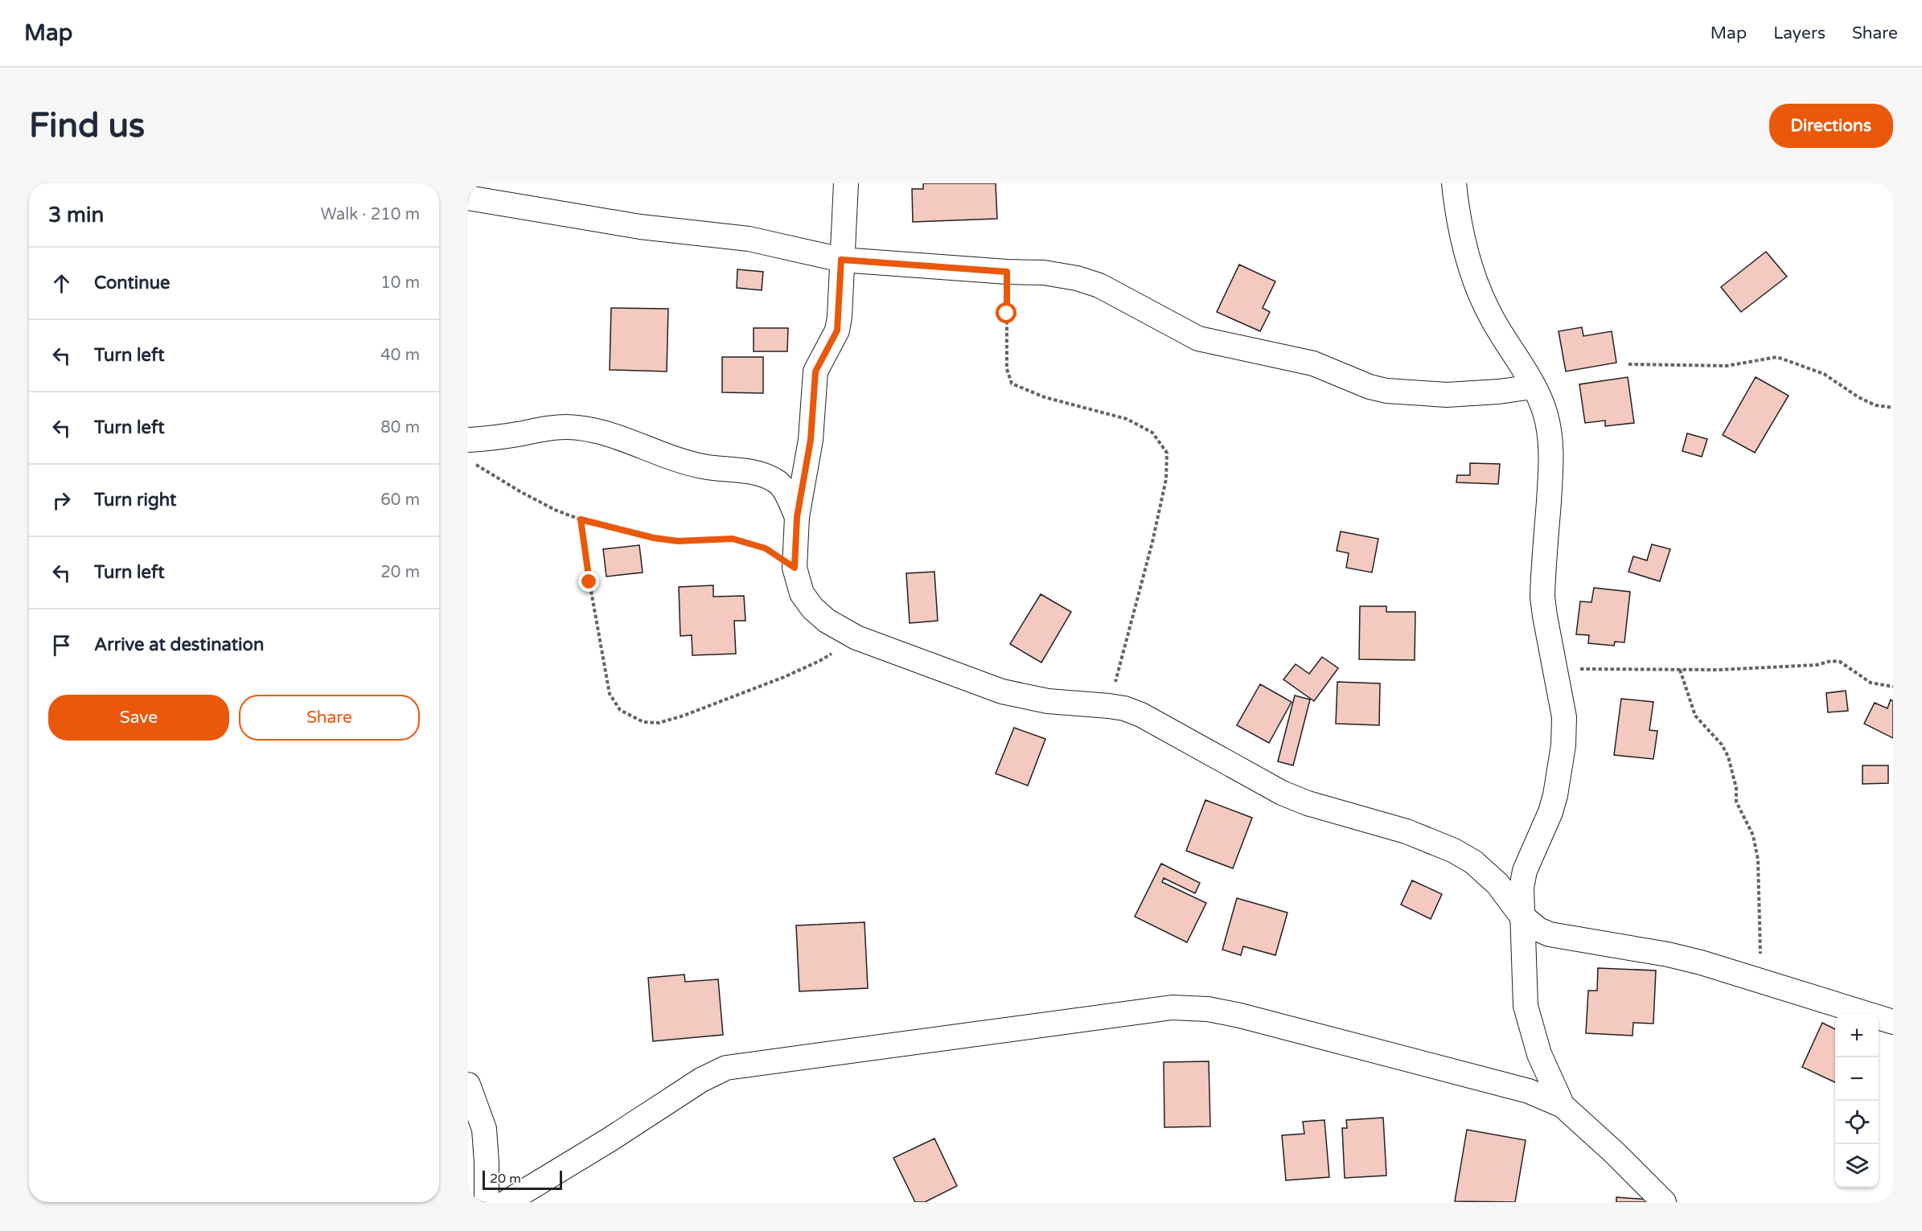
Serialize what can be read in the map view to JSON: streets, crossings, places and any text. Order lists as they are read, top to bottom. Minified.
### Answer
{"scale_bar":"20 m","page":{"header":"Map","nav":["Map","Layers","Share"],"buttons":["Directions",["Save","Share"]],"title":"Find us","heading":["3 min","Walk · 210 m"],"list":[["Continue","10 m"],["Turn left","40 m"],["Turn left","80 m"],["Turn right","60 m"],["Turn left","20 m"],"Arrive at destination"],"map_buttons":["+","−"],"scale":"20 m"}}
